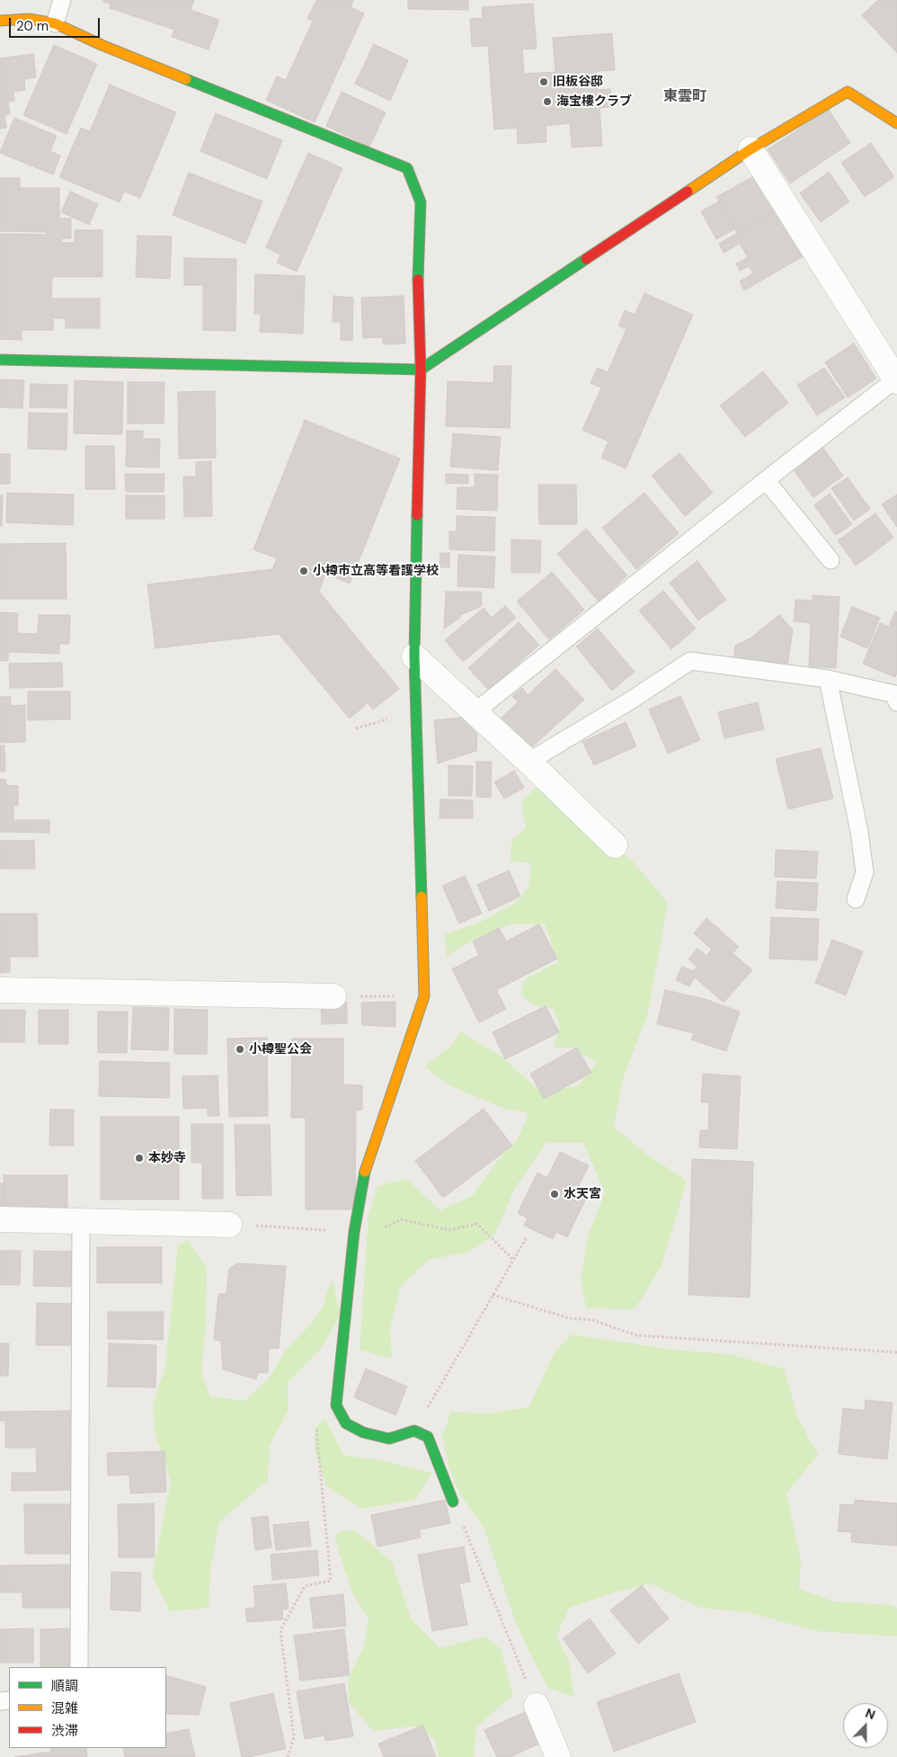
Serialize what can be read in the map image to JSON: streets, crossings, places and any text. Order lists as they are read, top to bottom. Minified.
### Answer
{"districts":["東雲町"],"places":["旧板谷邸","海宝樓クラブ","小樽市立高等看護学校","小樽聖公会","本妙寺","水天宮"],"legend":["順調","混雑","渋滞"],"scale_bar":"20 m","north":"top"}
